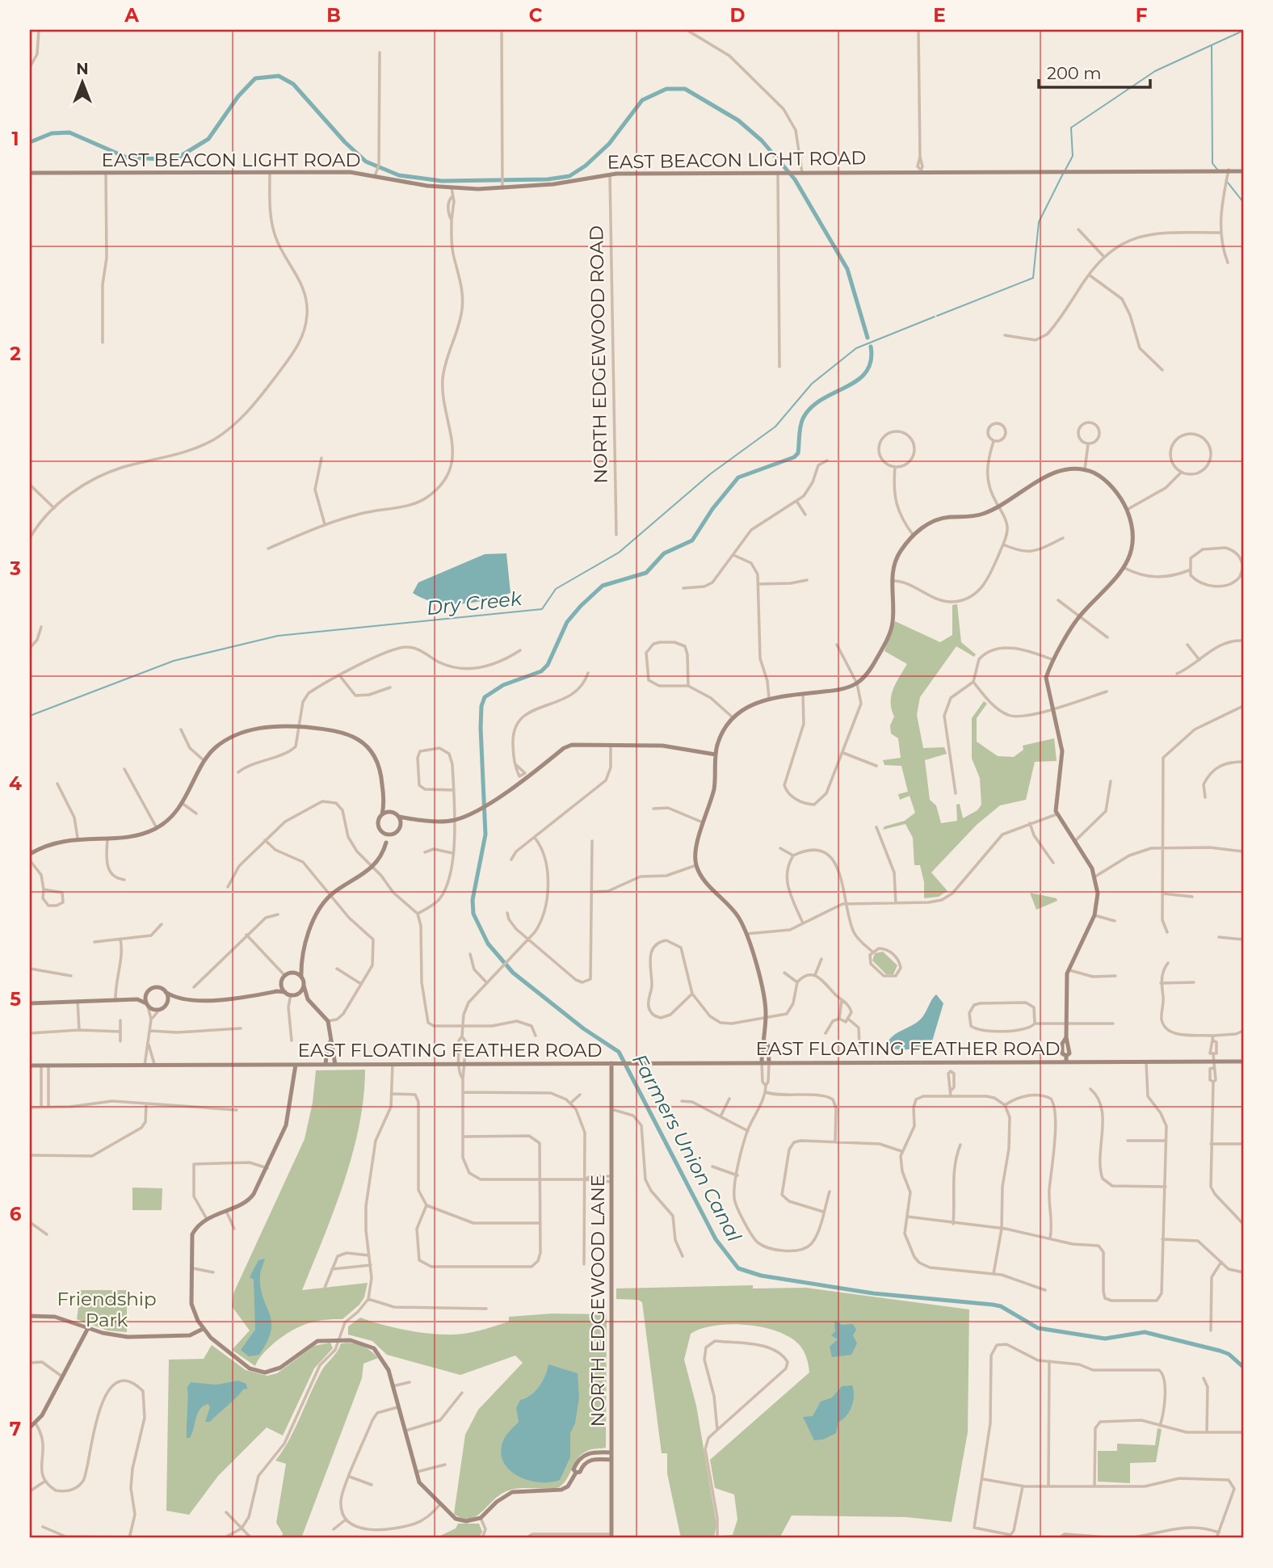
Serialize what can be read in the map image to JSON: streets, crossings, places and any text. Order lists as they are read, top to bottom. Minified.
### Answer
{"streets":{"street":["EAST BEACON LIGHT ROAD","NORTH EDGEWOOD ROAD","EAST FLOATING FEATHER ROAD","NORTH EDGEWOOD LANE"]},"crossings":[["EAST BEACON LIGHT ROAD","NORTH EDGEWOOD ROAD"],["EAST FLOATING FEATHER ROAD","NORTH EDGEWOOD LANE"]],"water":["Dry Creek","Farmers Union Canal"],"parks":["Friendship Park"],"scale_bar":"200 m","north":"top","grid":{"columns":["A","B","C","D","E","F"],"rows":["1","2","3","4","5","6","7"]}}
